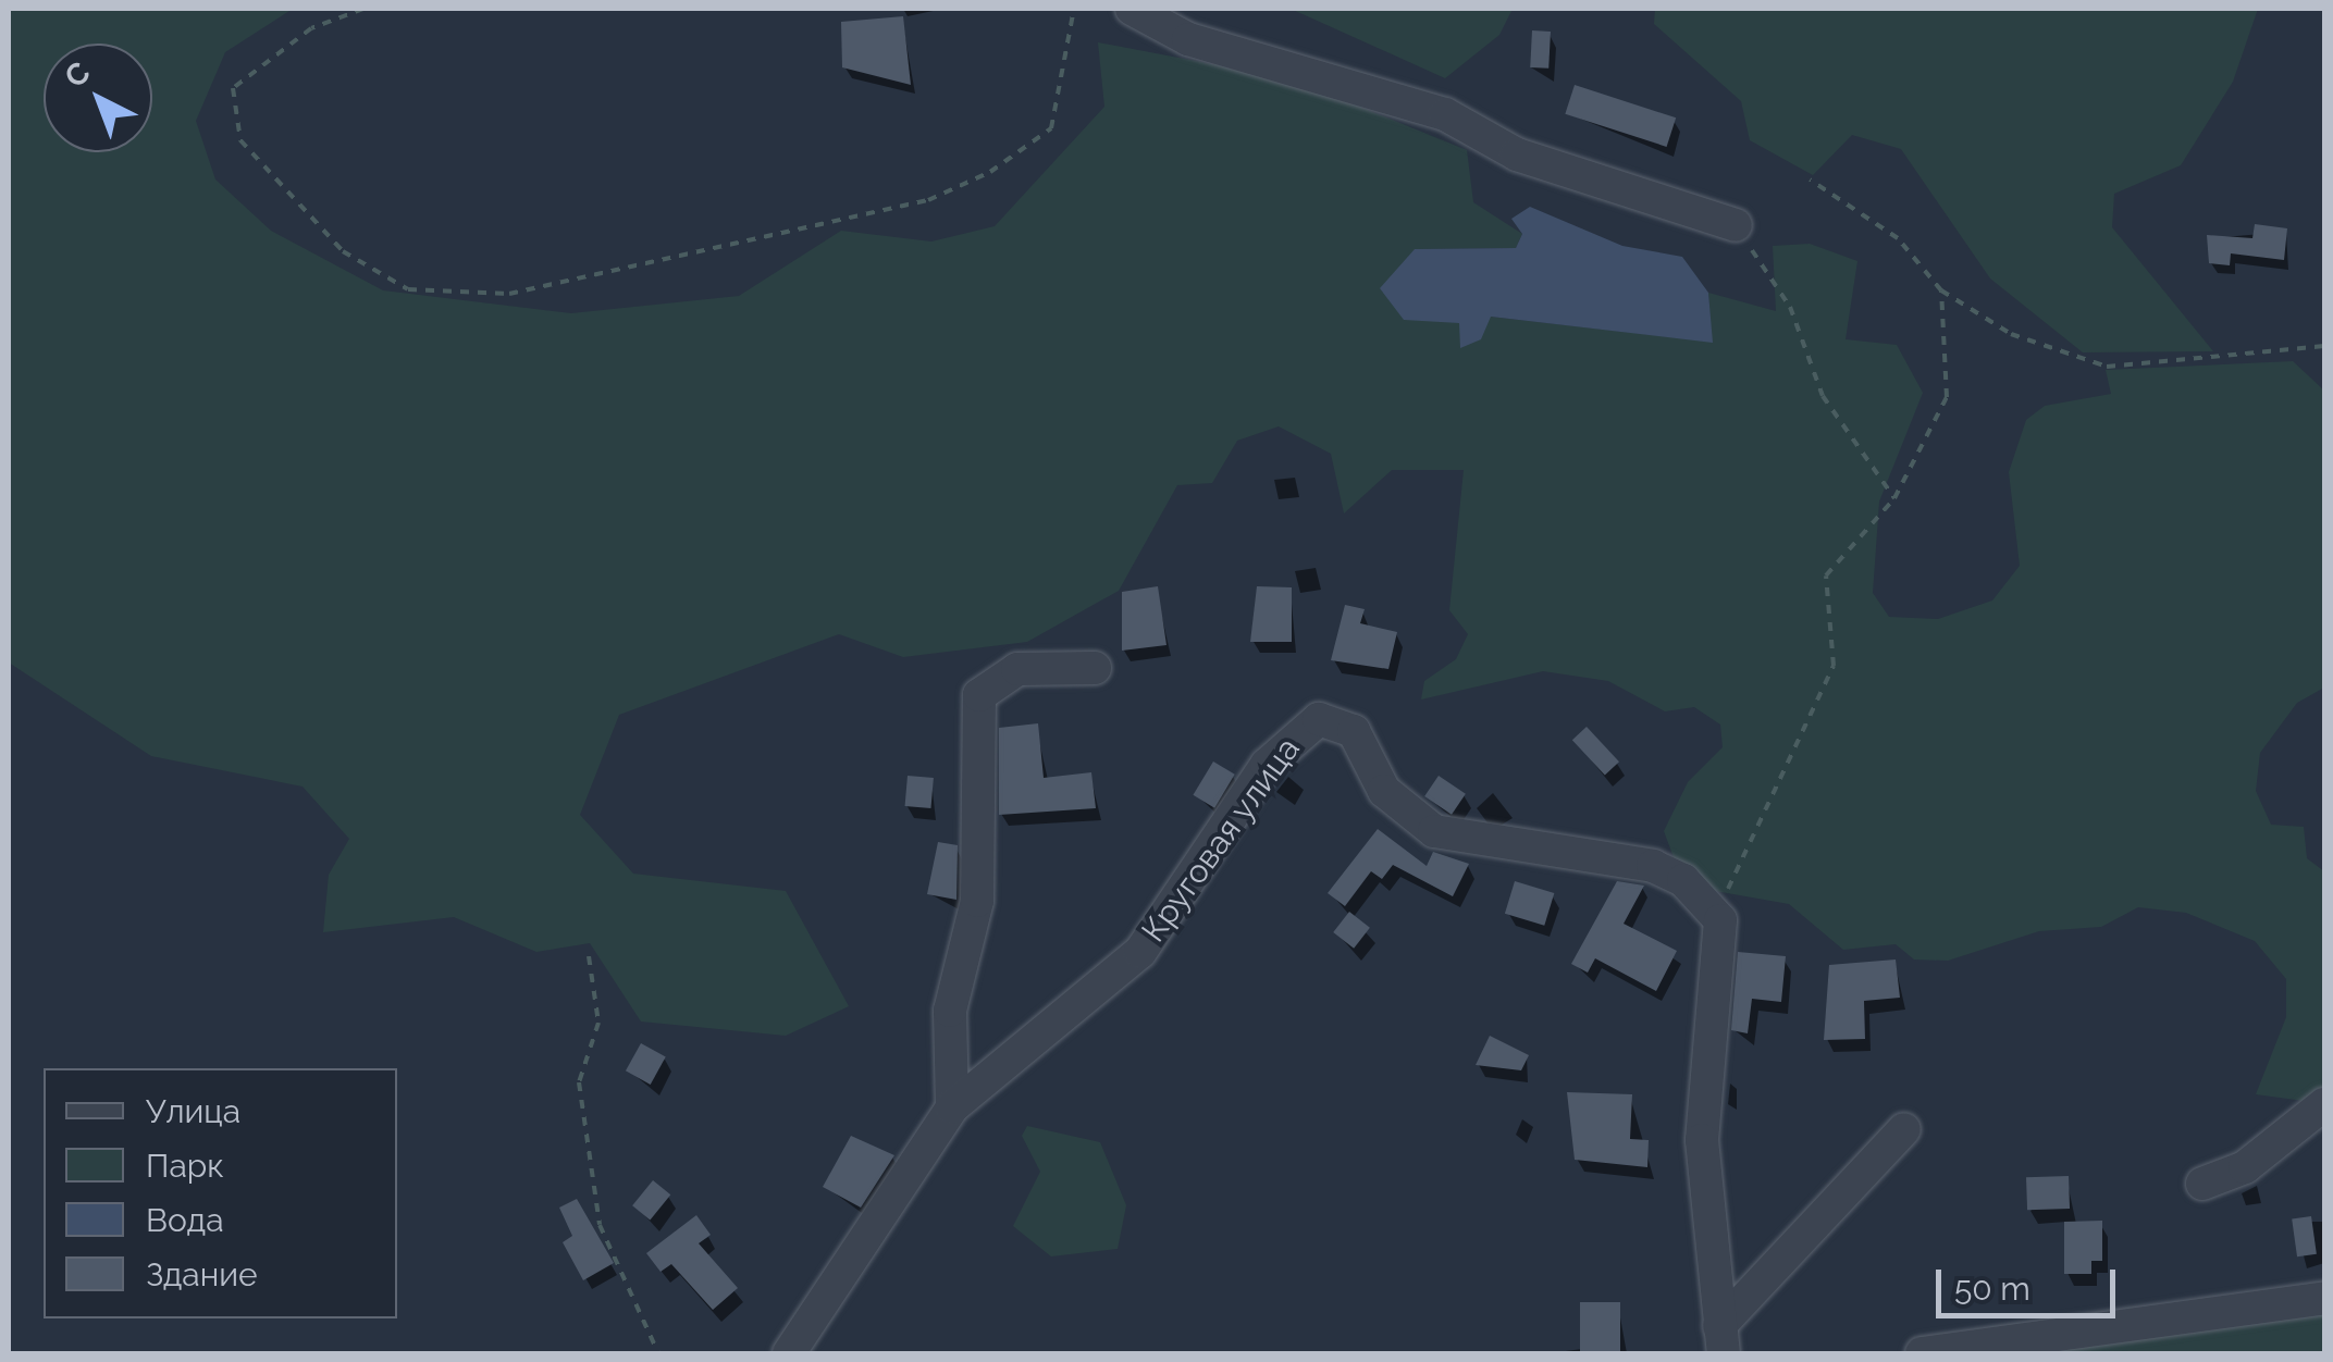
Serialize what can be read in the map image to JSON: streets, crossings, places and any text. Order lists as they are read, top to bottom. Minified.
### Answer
{"streets":{"street":["Круговая улица"]},"legend":["Улица","Парк","Вода","Здание"],"scale_bar":"50 m","north":"top left"}
